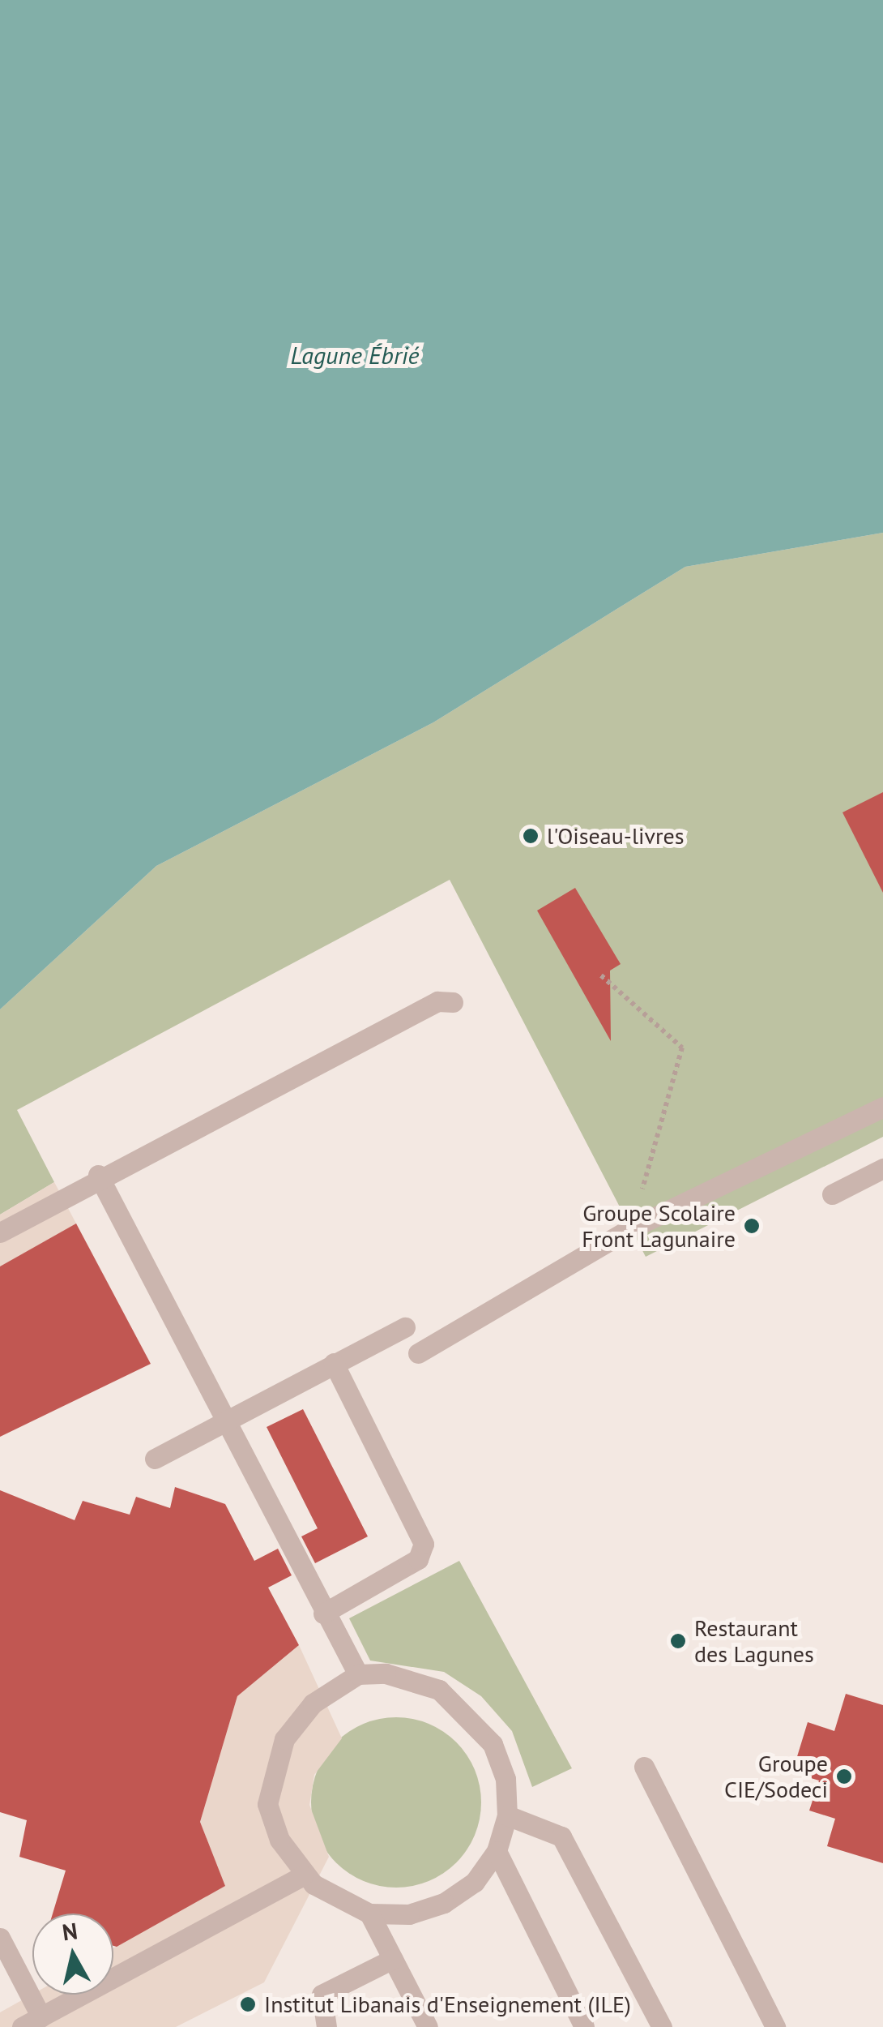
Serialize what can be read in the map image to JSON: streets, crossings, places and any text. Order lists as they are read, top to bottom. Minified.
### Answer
{"water":["Lagune Ébrié"],"places":["l'Oiseau-livres","Groupe Scolaire Front Lagunaire","Restaurant des Lagunes","Groupe CIE/Sodeci","Institut Libanais d'Enseignement (ILE)"],"north":"top"}
